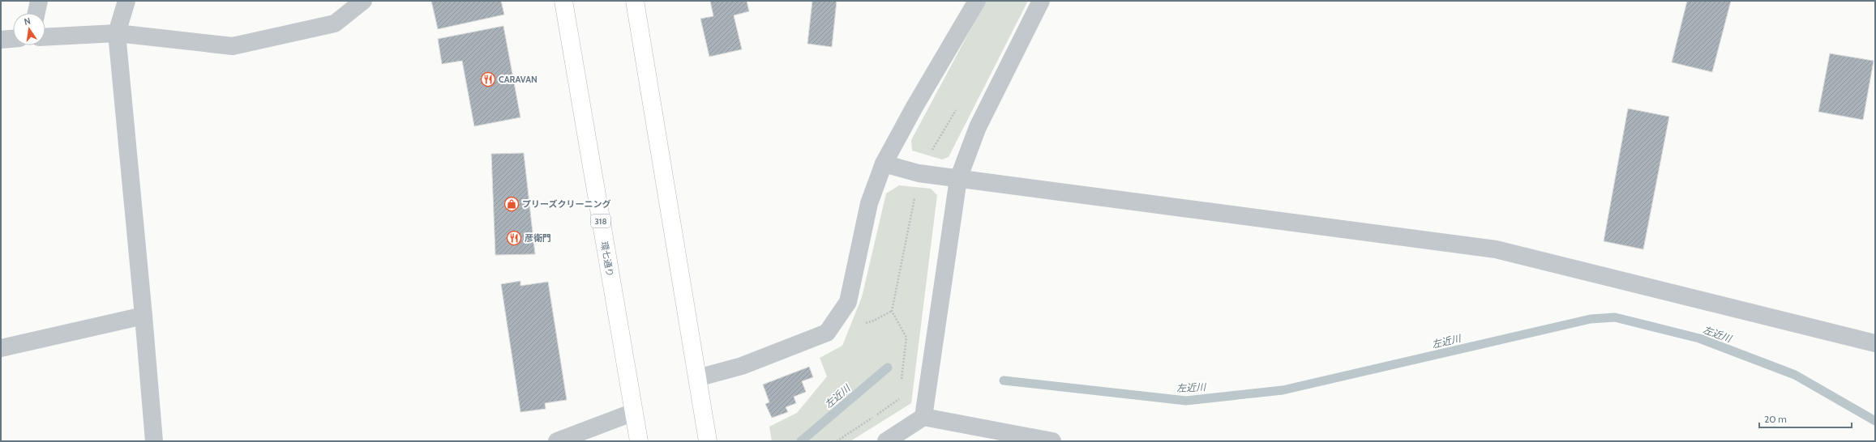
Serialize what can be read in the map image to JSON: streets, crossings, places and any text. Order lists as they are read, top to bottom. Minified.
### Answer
{"streets":{"main road":["318","環七通り"]},"water":["左近川"],"places":{"restaurant":["CARAVAN","彦衛門"],"shop":["プリーズクリーニング"]},"scale_bar":"20 m","north":"top"}
